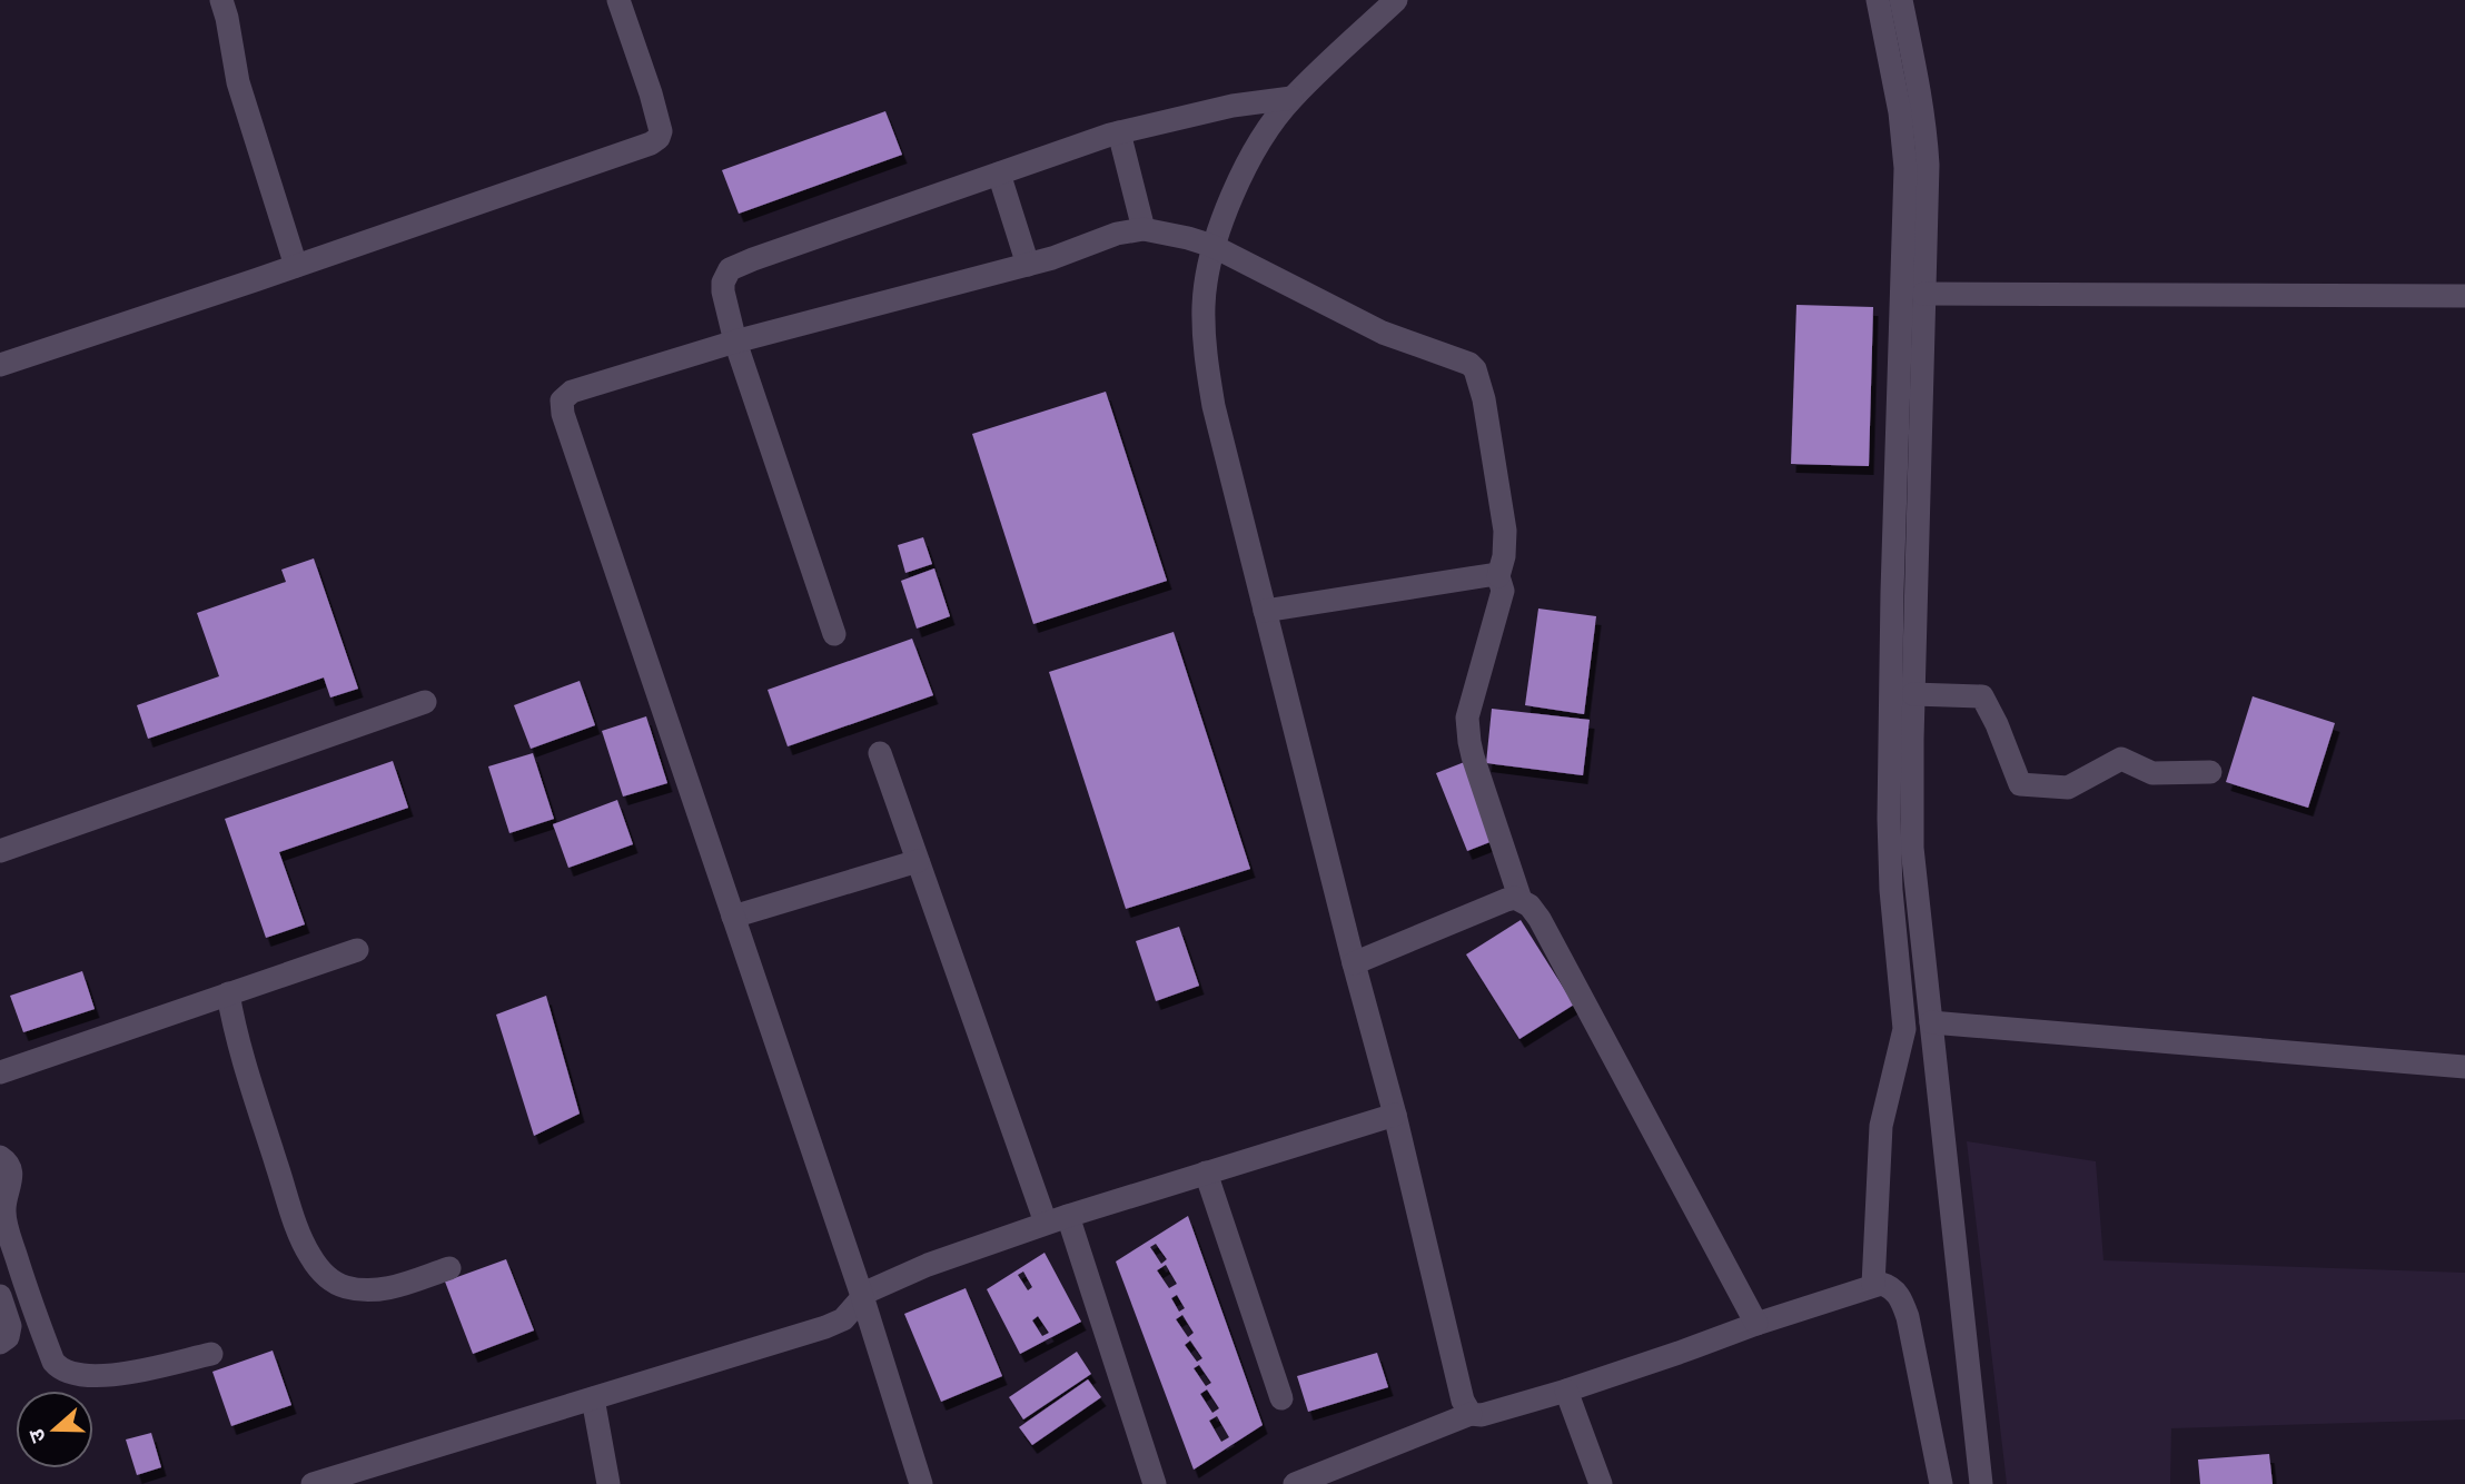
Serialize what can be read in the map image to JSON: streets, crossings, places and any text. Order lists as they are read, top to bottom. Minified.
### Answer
{"north":"left"}
